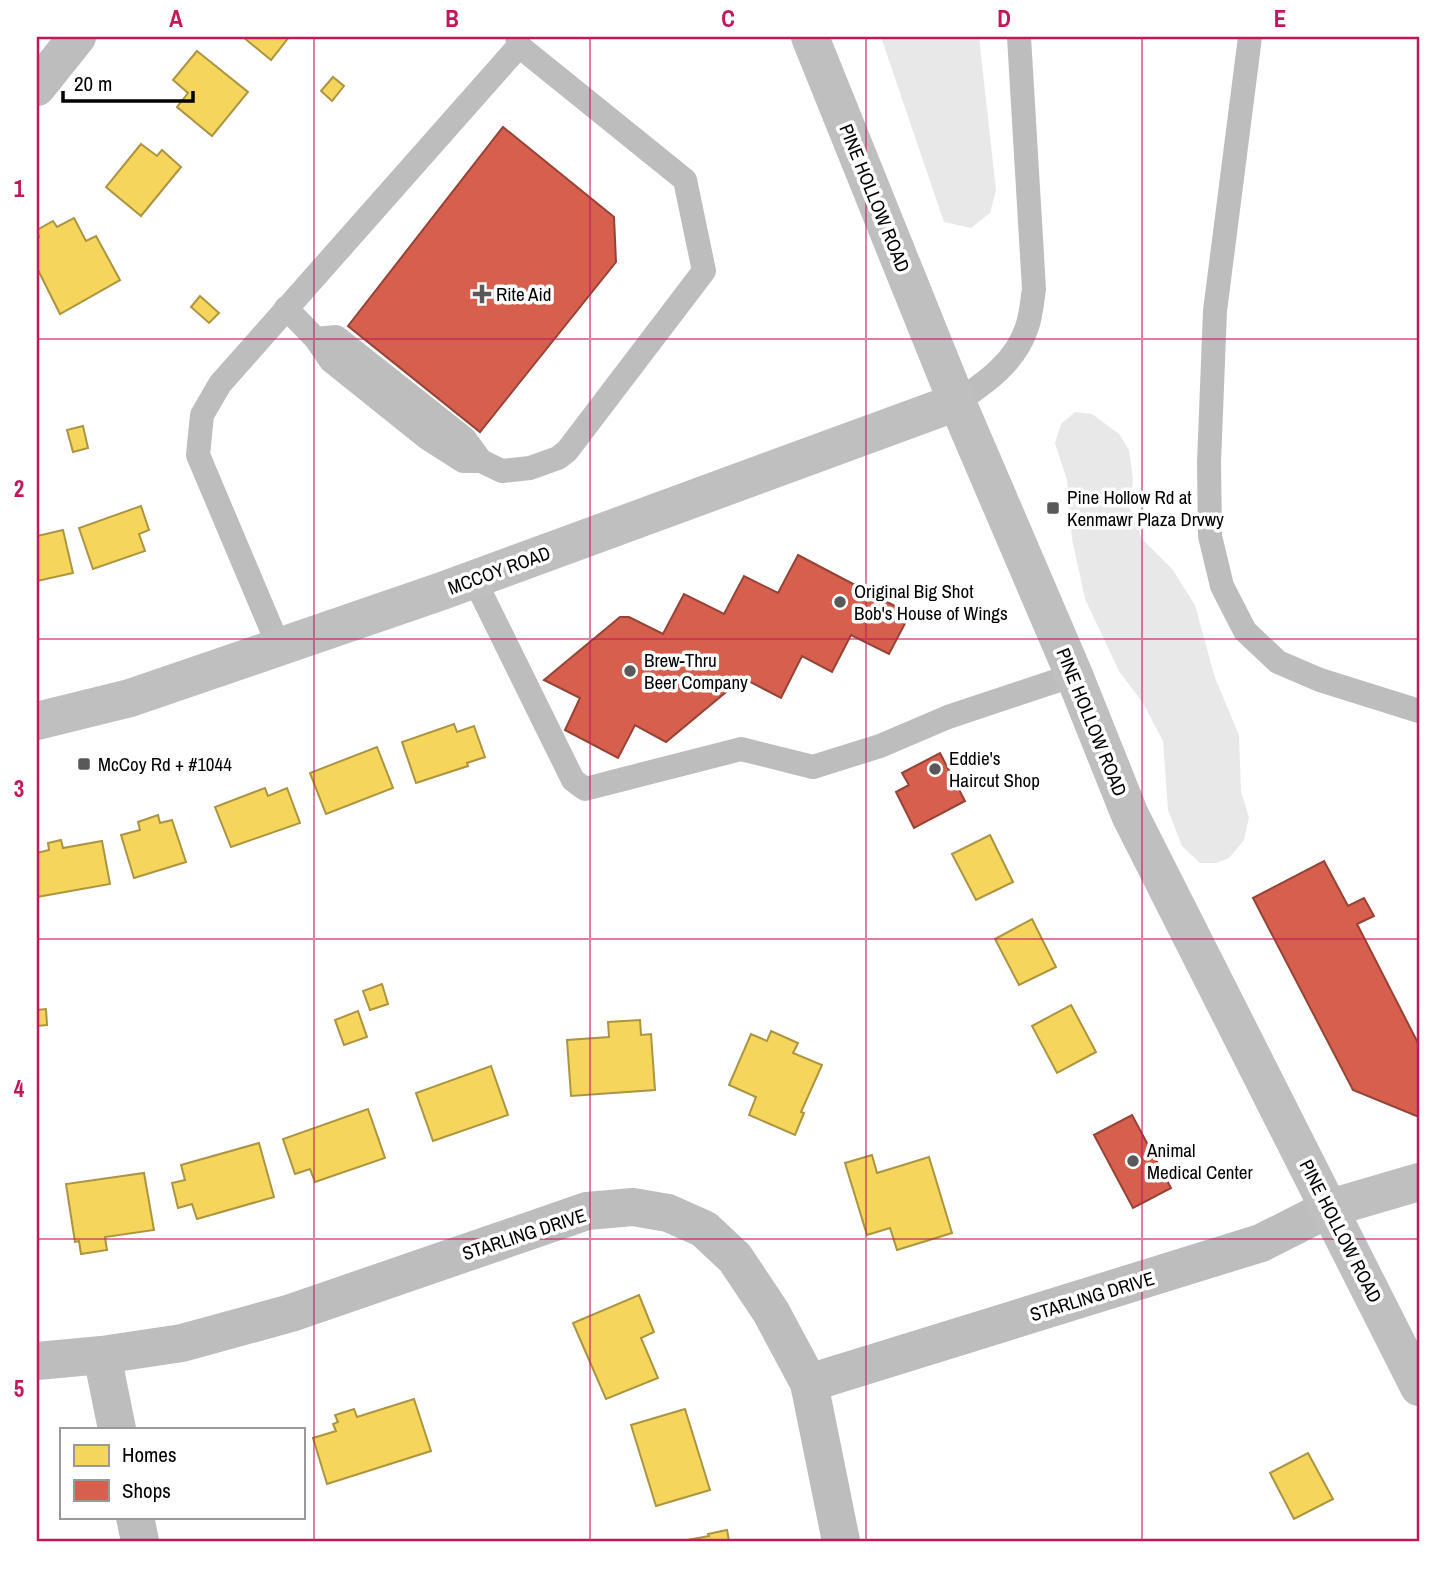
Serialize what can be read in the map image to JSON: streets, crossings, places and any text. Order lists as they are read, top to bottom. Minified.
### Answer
{"streets":{"street":["PINE HOLLOW ROAD","MCCOY ROAD","STARLING DRIVE"]},"crossings":[["PINE HOLLOW ROAD","MCCOY ROAD"],["PINE HOLLOW ROAD","STARLING DRIVE"]],"places":{"health":["Rite Aid"],"transit":["Pine Hollow Rd at Kenmawr Plaza Drvwy","McCoy Rd + #1044"],"other":["Original Big Shot Bob's House of Wings","Brew-Thru Beer Company","Eddie's Haircut Shop","Animal Medical Center"]},"legend":["Homes","Shops"],"scale_bar":"20 m","grid":{"columns":["A","B","C","D","E"],"rows":["1","2","3","4","5"]}}
